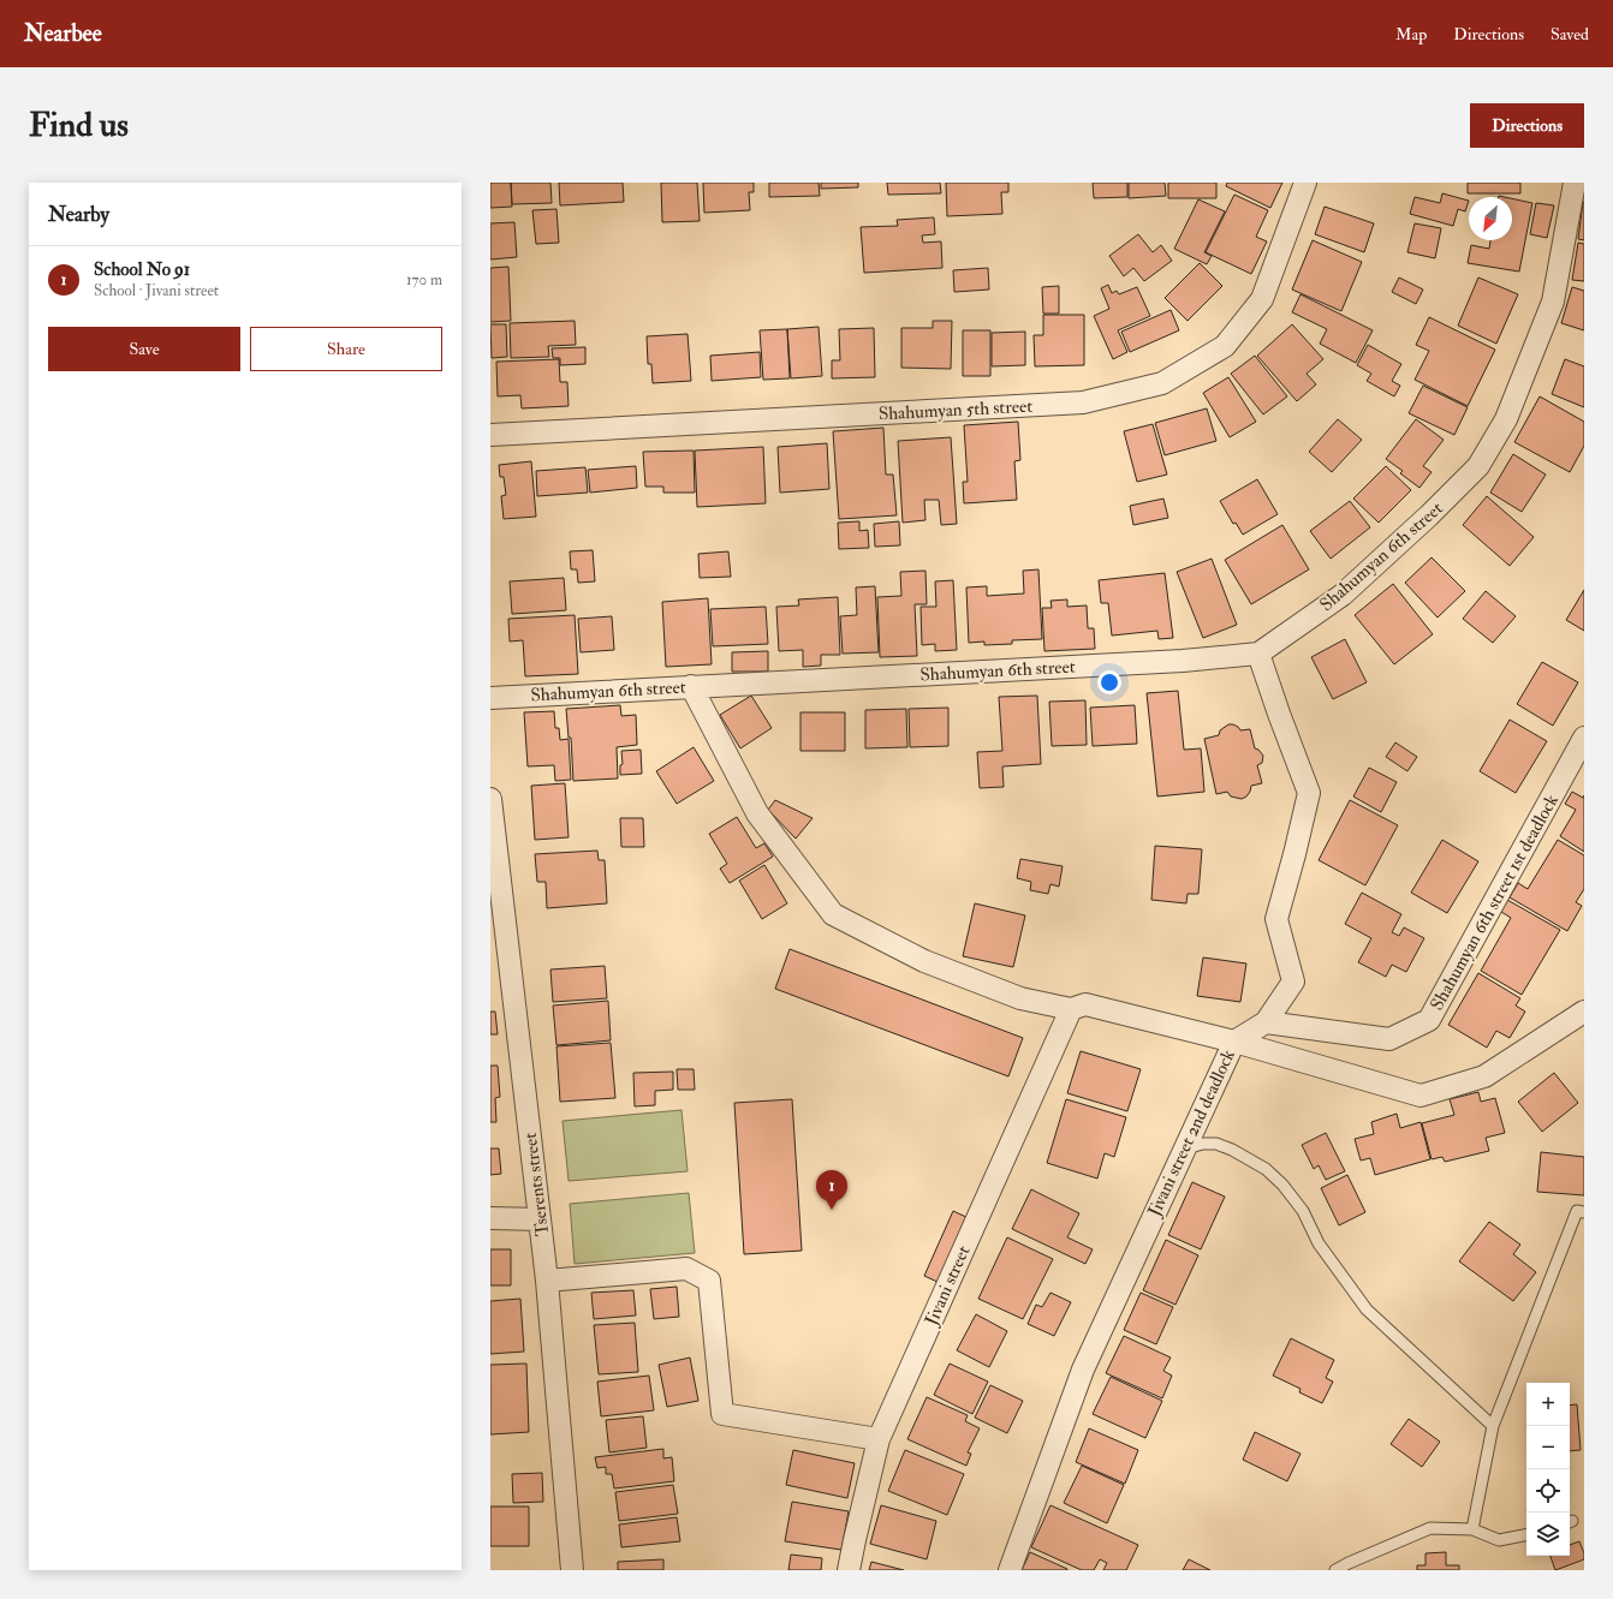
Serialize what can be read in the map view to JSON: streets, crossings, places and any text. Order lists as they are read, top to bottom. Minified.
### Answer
{"streets":{"street":["Shahumyan 5th street","Shahumyan 6th street","Shahumyan 6th street 1st deadlock","Jivani street 2nd deadlock","Tserents street","Jivani street"]},"crossings":[["Shahumyan 6th street","Jivani street 2nd deadlock"],["Shahumyan 6th street 1st deadlock","Jivani street 2nd deadlock"]],"north":"bottom left","page":{"header":"Nearbee","nav":["Map","Directions","Saved"],"buttons":["Directions",["Save","Share"]],"title":"Find us","heading":"Nearby","list":[{"mark":"1","name":"School No 91","note":"School · Jivani street","value":"170 m"}],"pins":"1","map_buttons":["+","−"]}}
